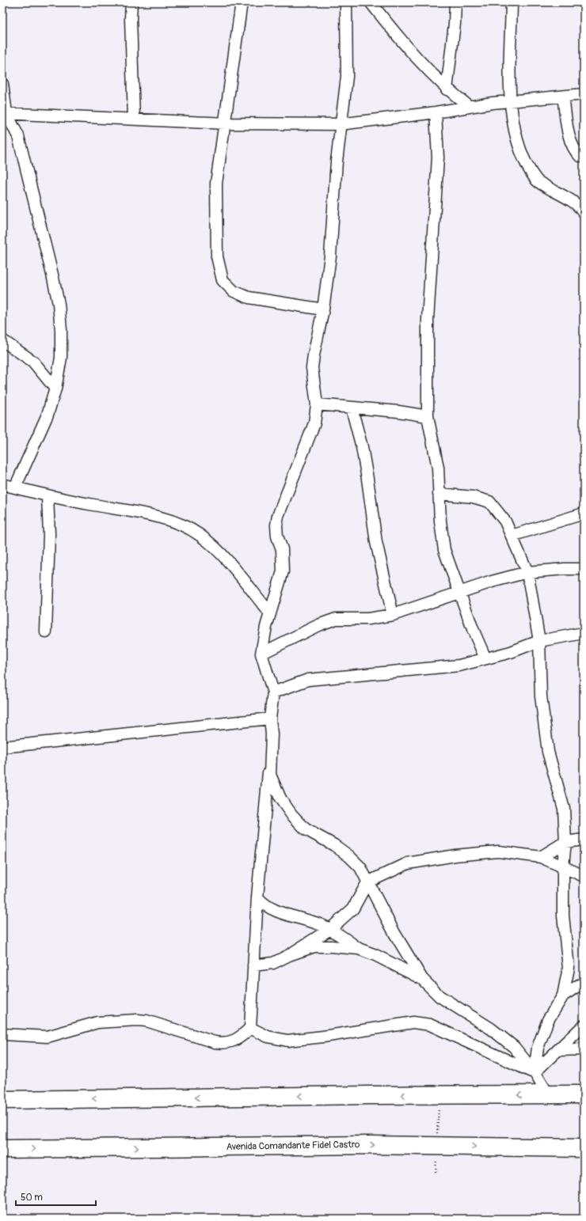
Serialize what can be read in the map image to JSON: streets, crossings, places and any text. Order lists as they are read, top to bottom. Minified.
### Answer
{"streets":{"highway":["Avenida Comandante Fidel Castro"]},"scale_bar":"50 m"}
